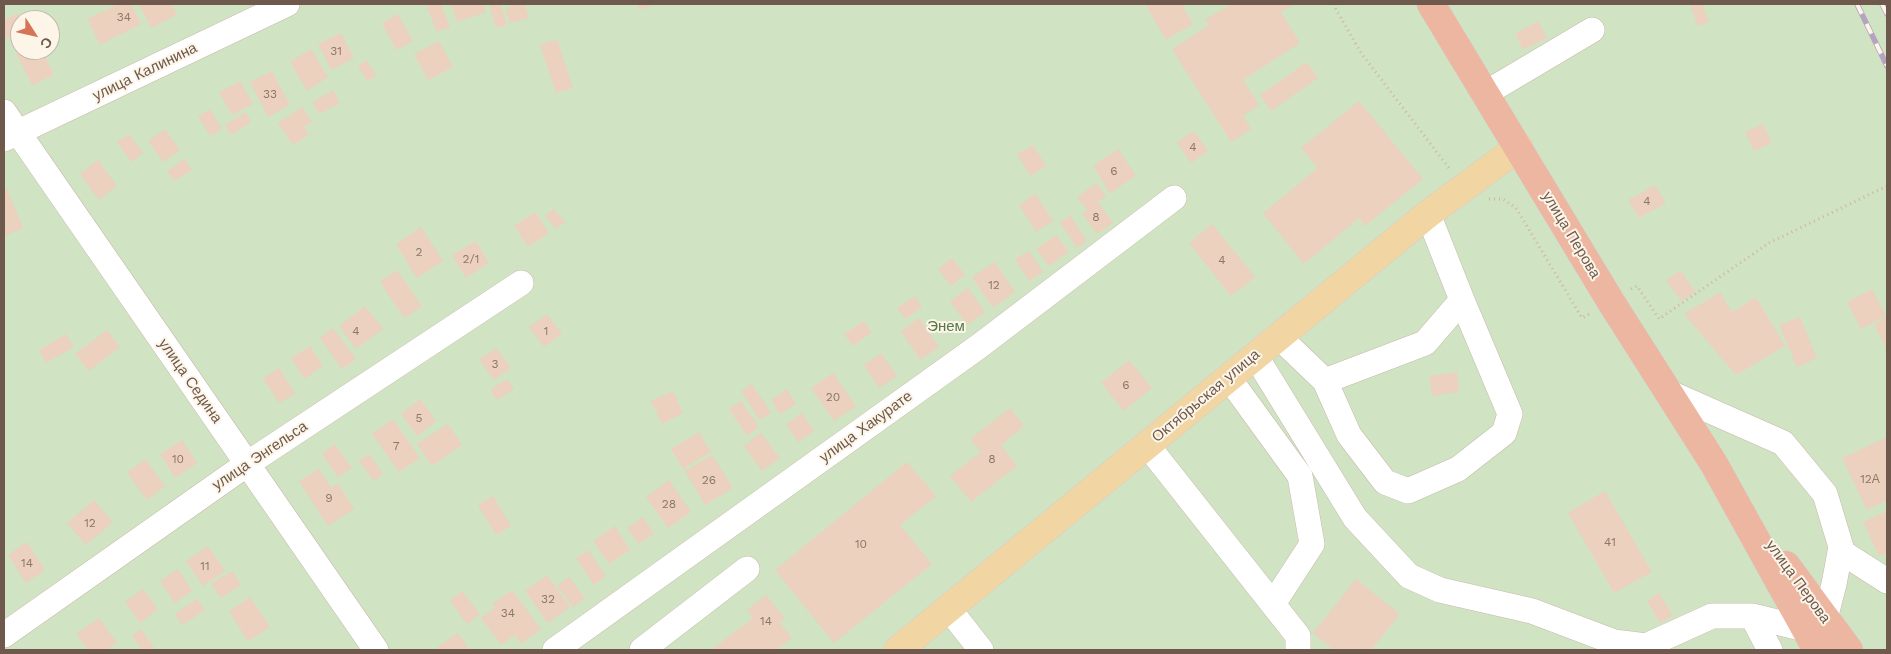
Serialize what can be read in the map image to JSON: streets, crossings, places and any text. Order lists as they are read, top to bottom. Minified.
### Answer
{"streets":{"highway":["улица Перова"],"main road":["Октябрьская улица"],"street":["улица Калинина","улица Седина","улица Хакурате","улица Энгельса"]},"crossings":[["улица Калинина","улица Седина"],["улица Перова","Октябрьская улица"],["улица Седина","улица Энгельса"]],"parks":["Энем"],"house_numbers":["34","31","33","4","6","4","8","2","2/1","4","12","4","1","3","6","20","5","7","10","8","12А","26","9","28","12","41","10","14","11","32","34","14"],"north":"bottom right"}
